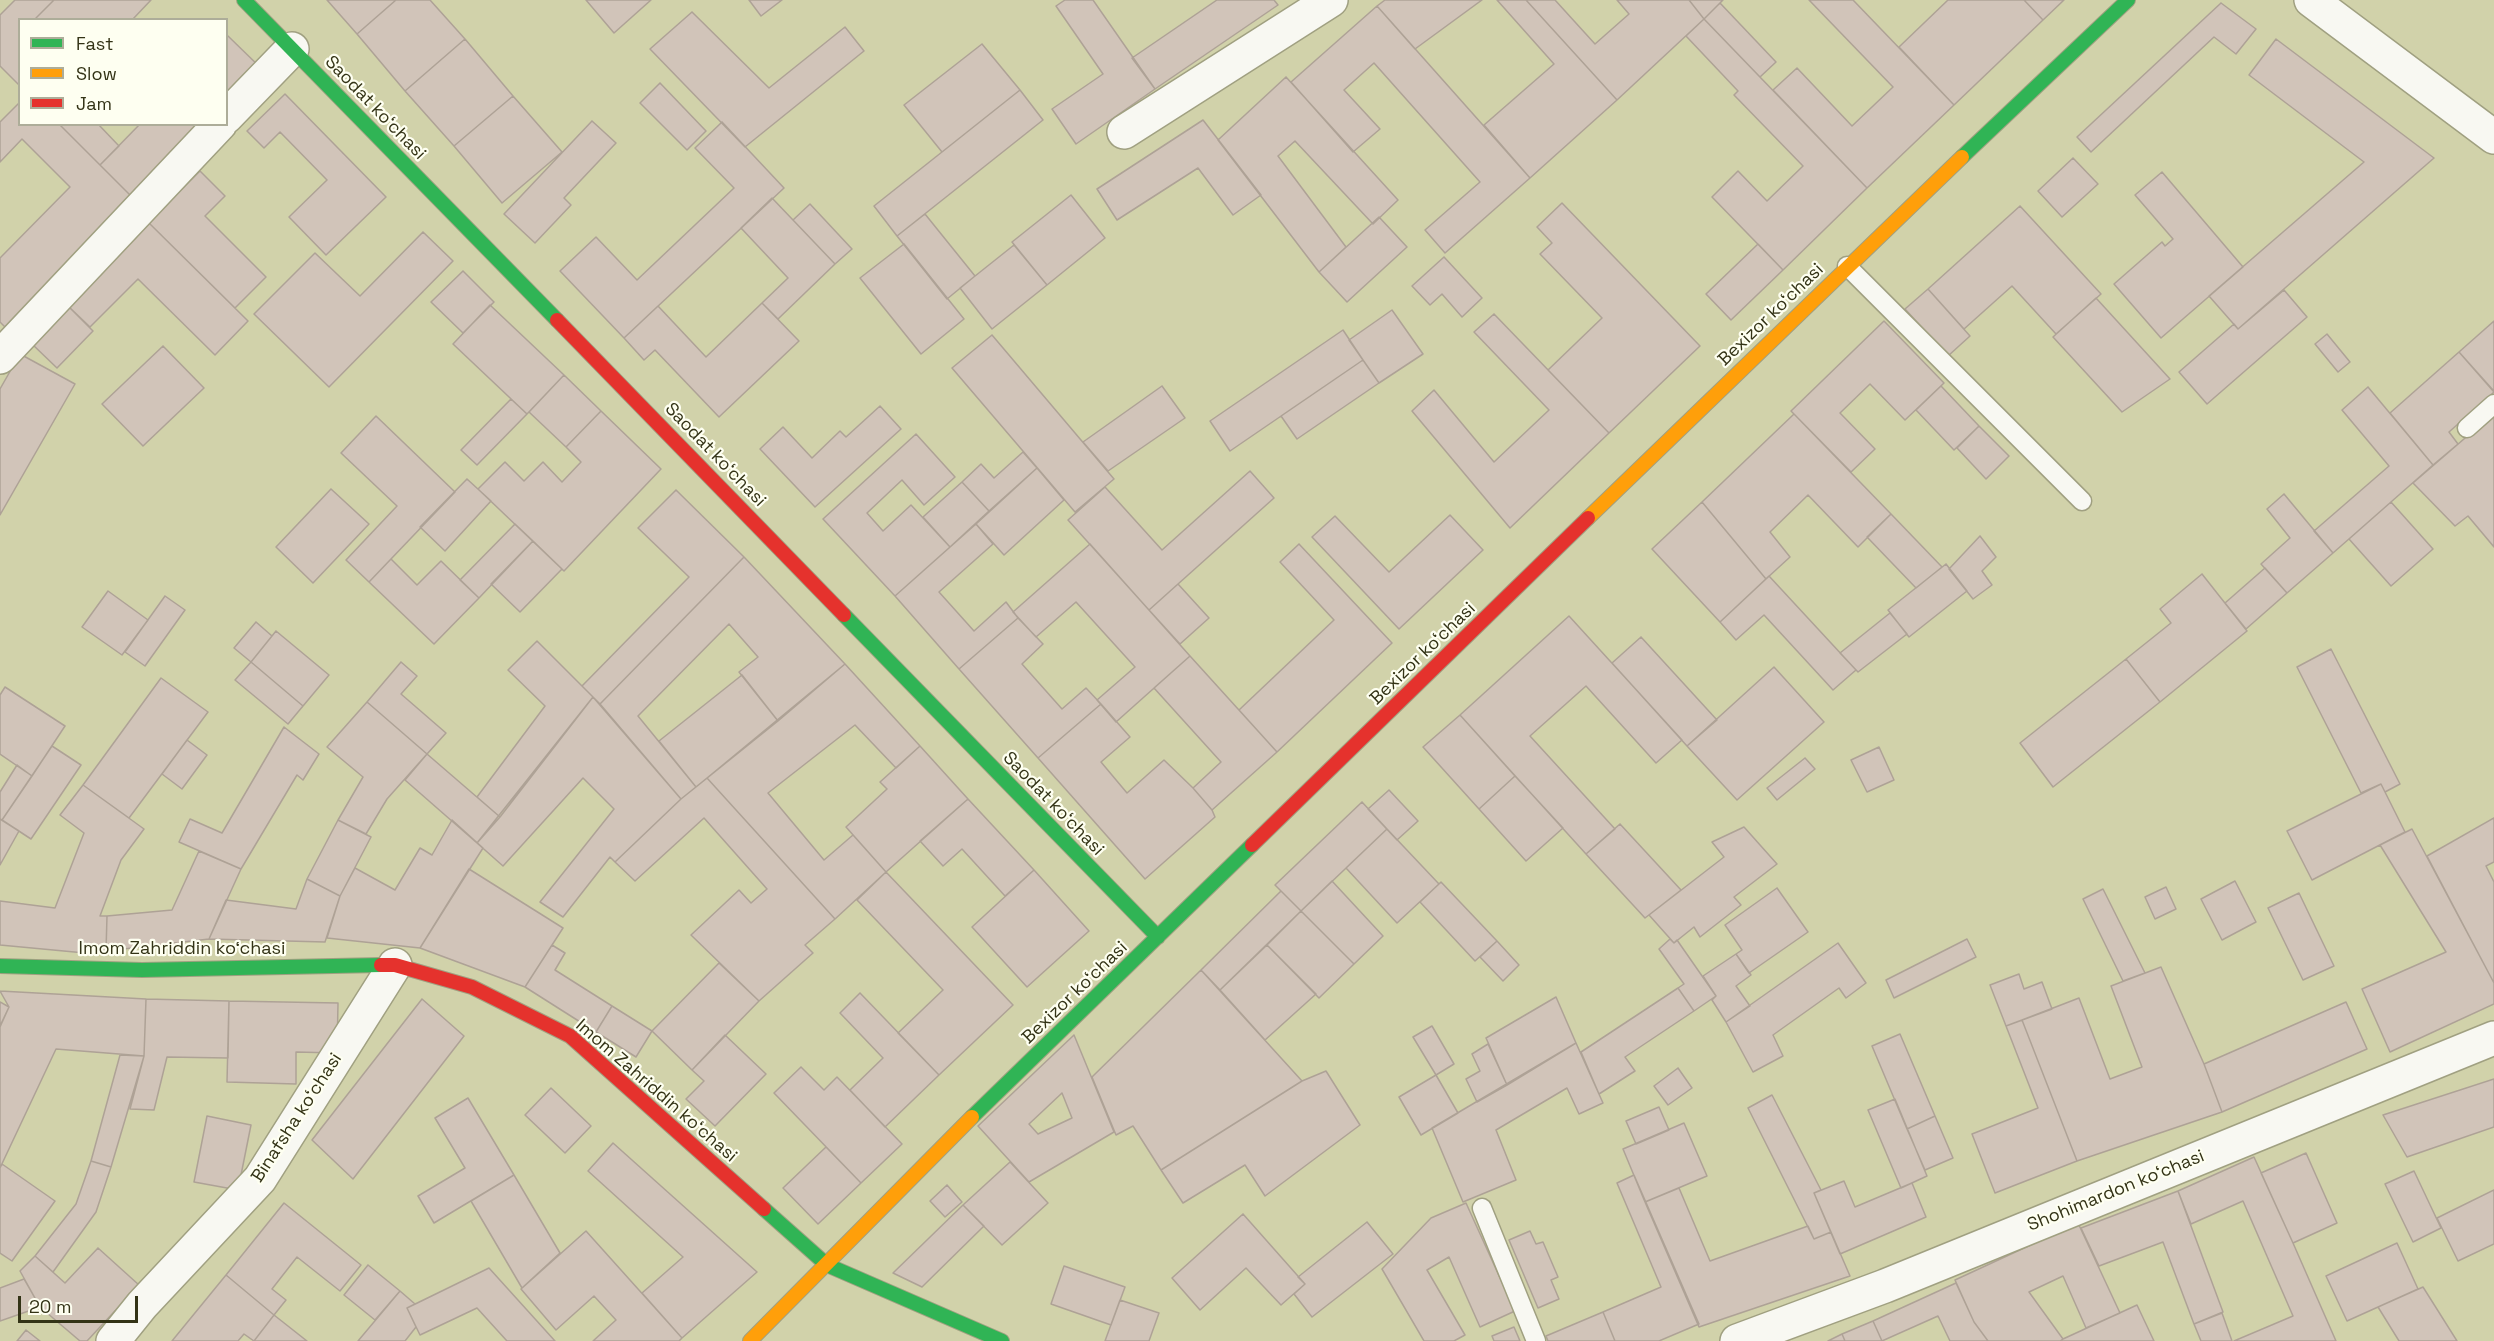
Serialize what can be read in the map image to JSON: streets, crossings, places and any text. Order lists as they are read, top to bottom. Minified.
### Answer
{"streets":{"street":["Saodat koʻchasi","Bexizor koʻchasi","Imom Zahriddin koʻchasi","Binafsha koʻchasi","Shohimardon koʻchasi"]},"crossings":[["Saodat koʻchasi","Bexizor koʻchasi"],["Bexizor koʻchasi","Imom Zahriddin koʻchasi"],["Imom Zahriddin koʻchasi","Binafsha koʻchasi"]],"legend":["Fast","Slow","Jam"],"scale_bar":"20 m"}
